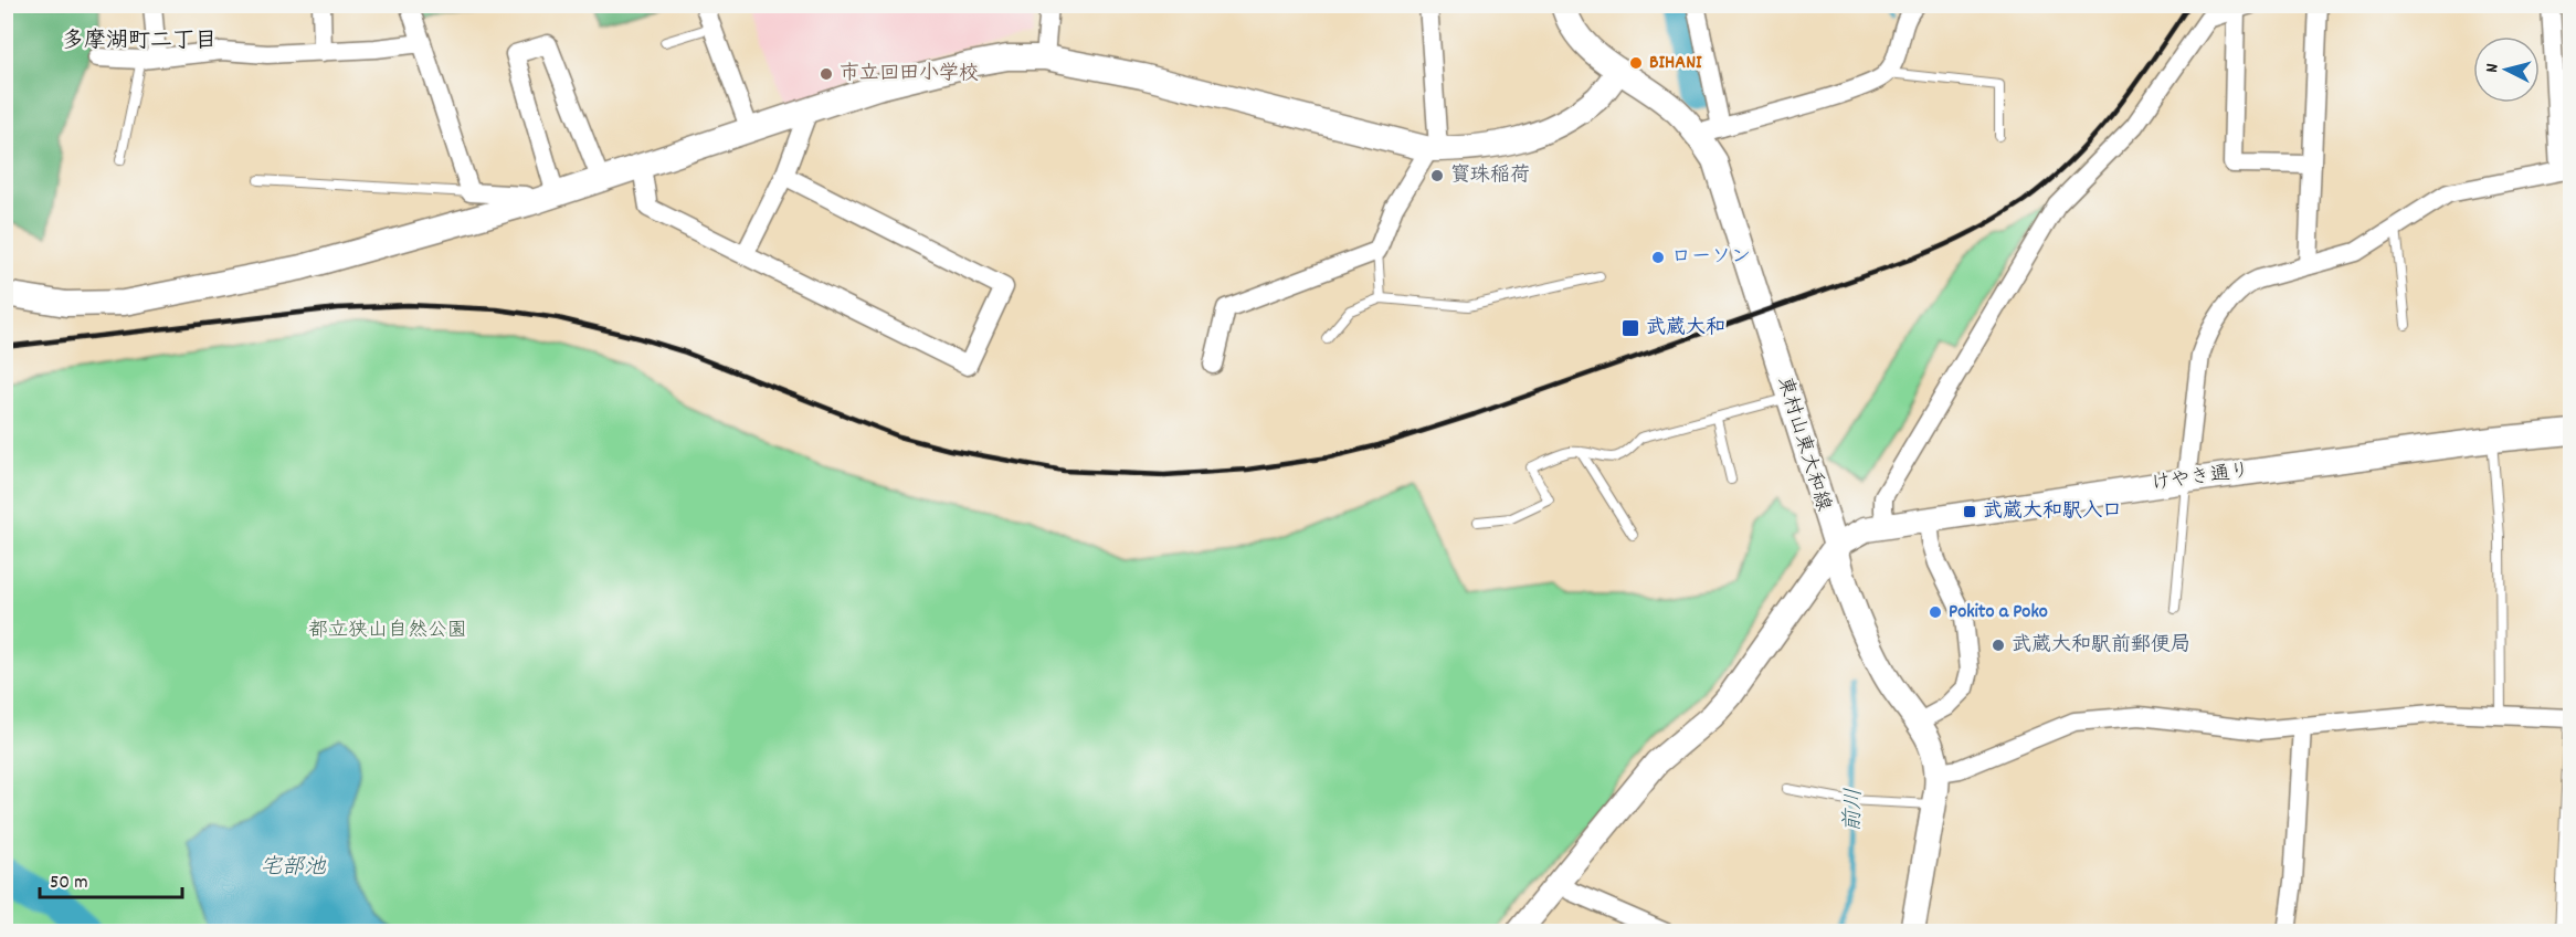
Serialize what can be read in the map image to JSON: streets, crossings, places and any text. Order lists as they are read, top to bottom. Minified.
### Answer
{"streets":{"street":["東村山東大和線","けやき通り"]},"crossings":[["東村山東大和線","けやき通り"]],"districts":["多摩湖町二丁目"],"water":["前川","宅部池"],"parks":["都立狭山自然公園"],"places":{"other":["BIHANI","市立回田小学校","寳珠稲荷","ローソン","Pokito a Poko","武蔵大和駅前郵便局"],"transit":["武蔵大和","武蔵大和駅入口"]},"scale_bar":"50 m","north":"left"}
